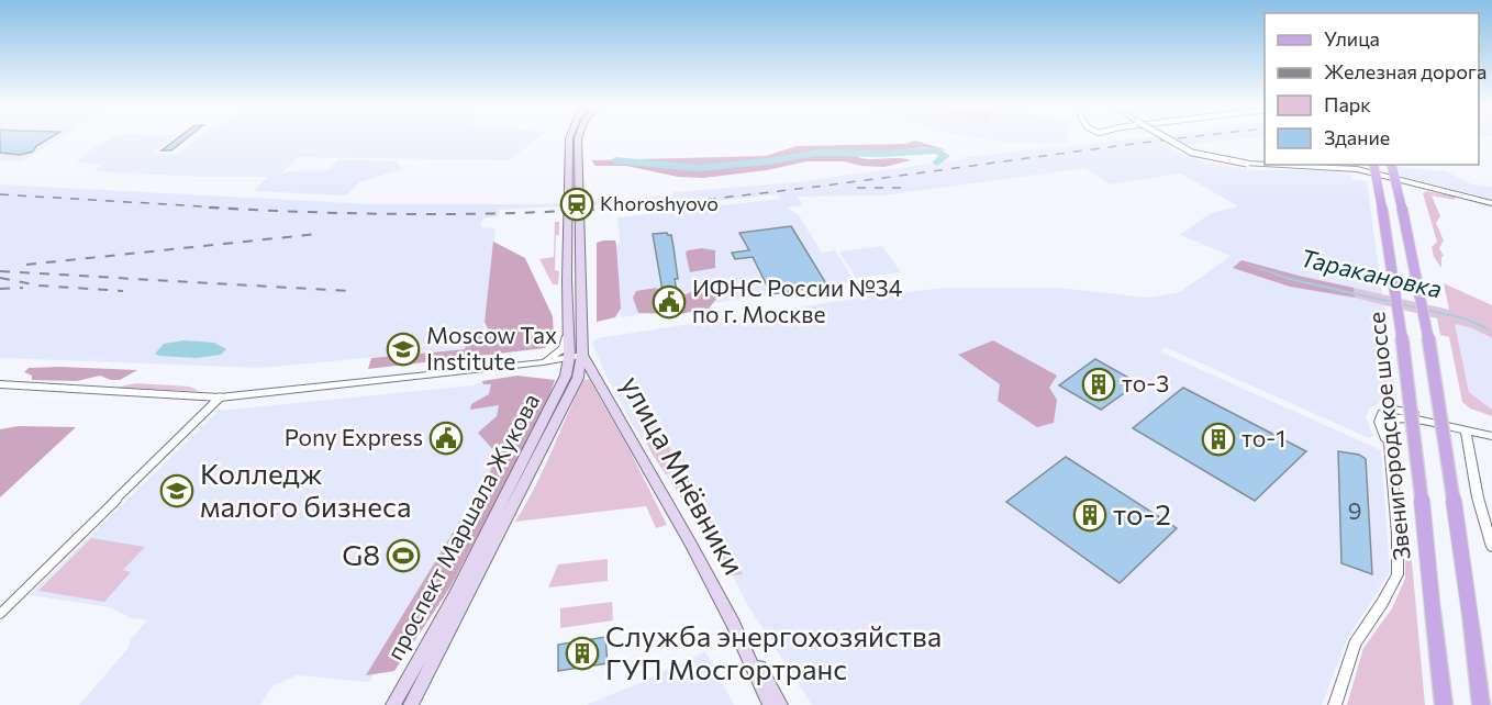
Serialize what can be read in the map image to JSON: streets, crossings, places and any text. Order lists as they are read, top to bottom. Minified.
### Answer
{"streets":{"main road":["Звенигородское шоссе","улица Мнёвники","проспект Маршала Жукова"]},"water":["Таракановка"],"places":{"station":["Khoroshyovo"],"public building":["ИФНС России №34 по г. Москве","Pony Express"],"school or university":["Moscow Tax Institute","Колледж малого бизнеса"],"building":["то-3","то-1","то-2","Служба энергохозяйства ГУП Мосгортранс"],"sports":["G8"]},"house_numbers":["9"],"legend":["Улица","Железная дорога","Парк","Здание"]}
